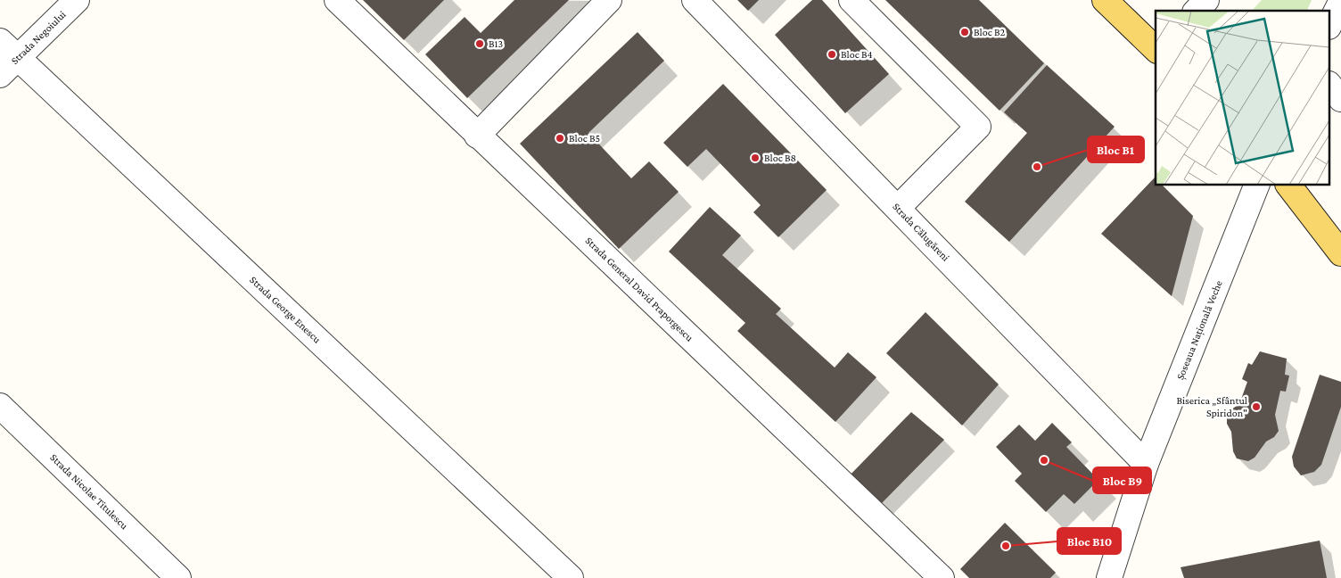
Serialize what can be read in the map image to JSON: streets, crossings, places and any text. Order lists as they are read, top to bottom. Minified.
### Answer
{"streets":{"street":["Strada Negoiului","Strada Călugăreni","Strada General David Praporgescu","Strada George Enescu","Șoseaua Națională Veche","Strada Nicolae Titulescu"]},"crossings":[["Strada Negoiului","Strada George Enescu"],["Strada Călugăreni","Șoseaua Națională Veche"]],"places":["Bloc B2","B13","Bloc B4","Bloc B5","Bloc B8","Bloc B1","Biserica „Sfântul Spiridon\"","Bloc B9","Bloc B10"]}
